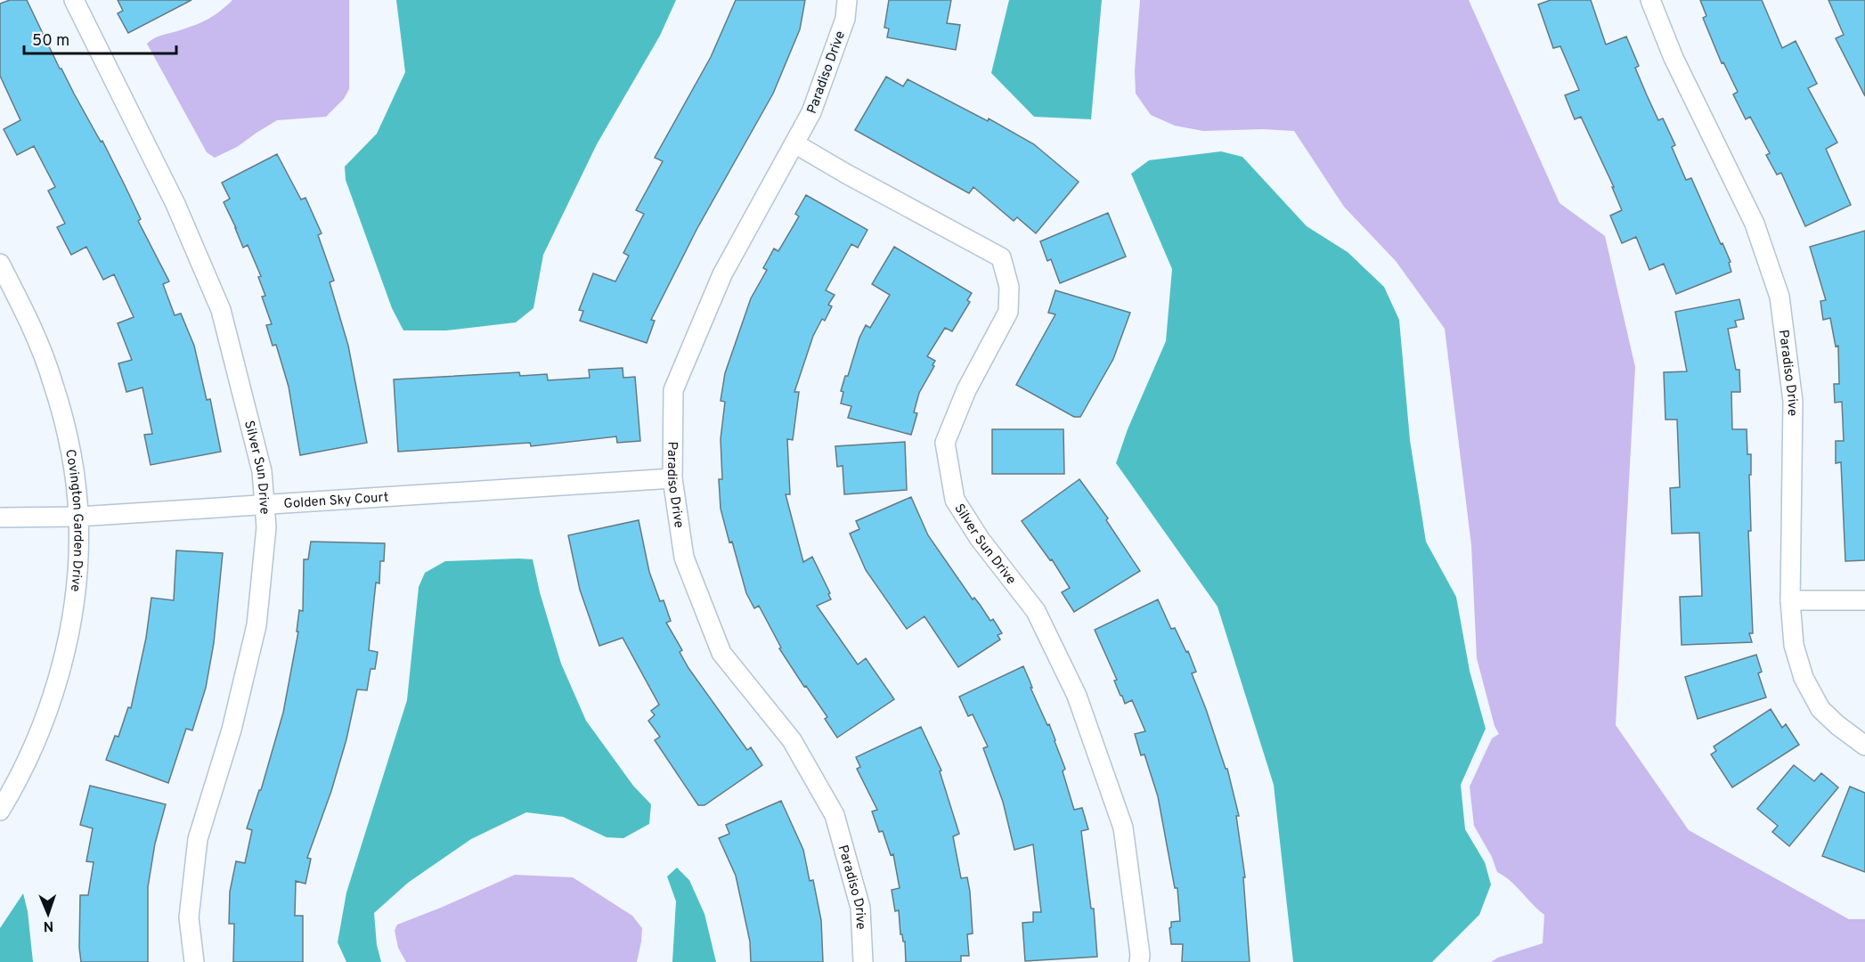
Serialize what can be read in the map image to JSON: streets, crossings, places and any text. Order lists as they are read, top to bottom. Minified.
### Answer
{"streets":{"street":["Paradiso Drive","Silver Sun Drive","Golden Sky Court","Covington Garden Drive"]},"crossings":[["Paradiso Drive","Silver Sun Drive"],["Paradiso Drive","Golden Sky Court"],["Silver Sun Drive","Golden Sky Court"],["Golden Sky Court","Covington Garden Drive"]],"scale_bar":"50 m","north":"bottom"}
